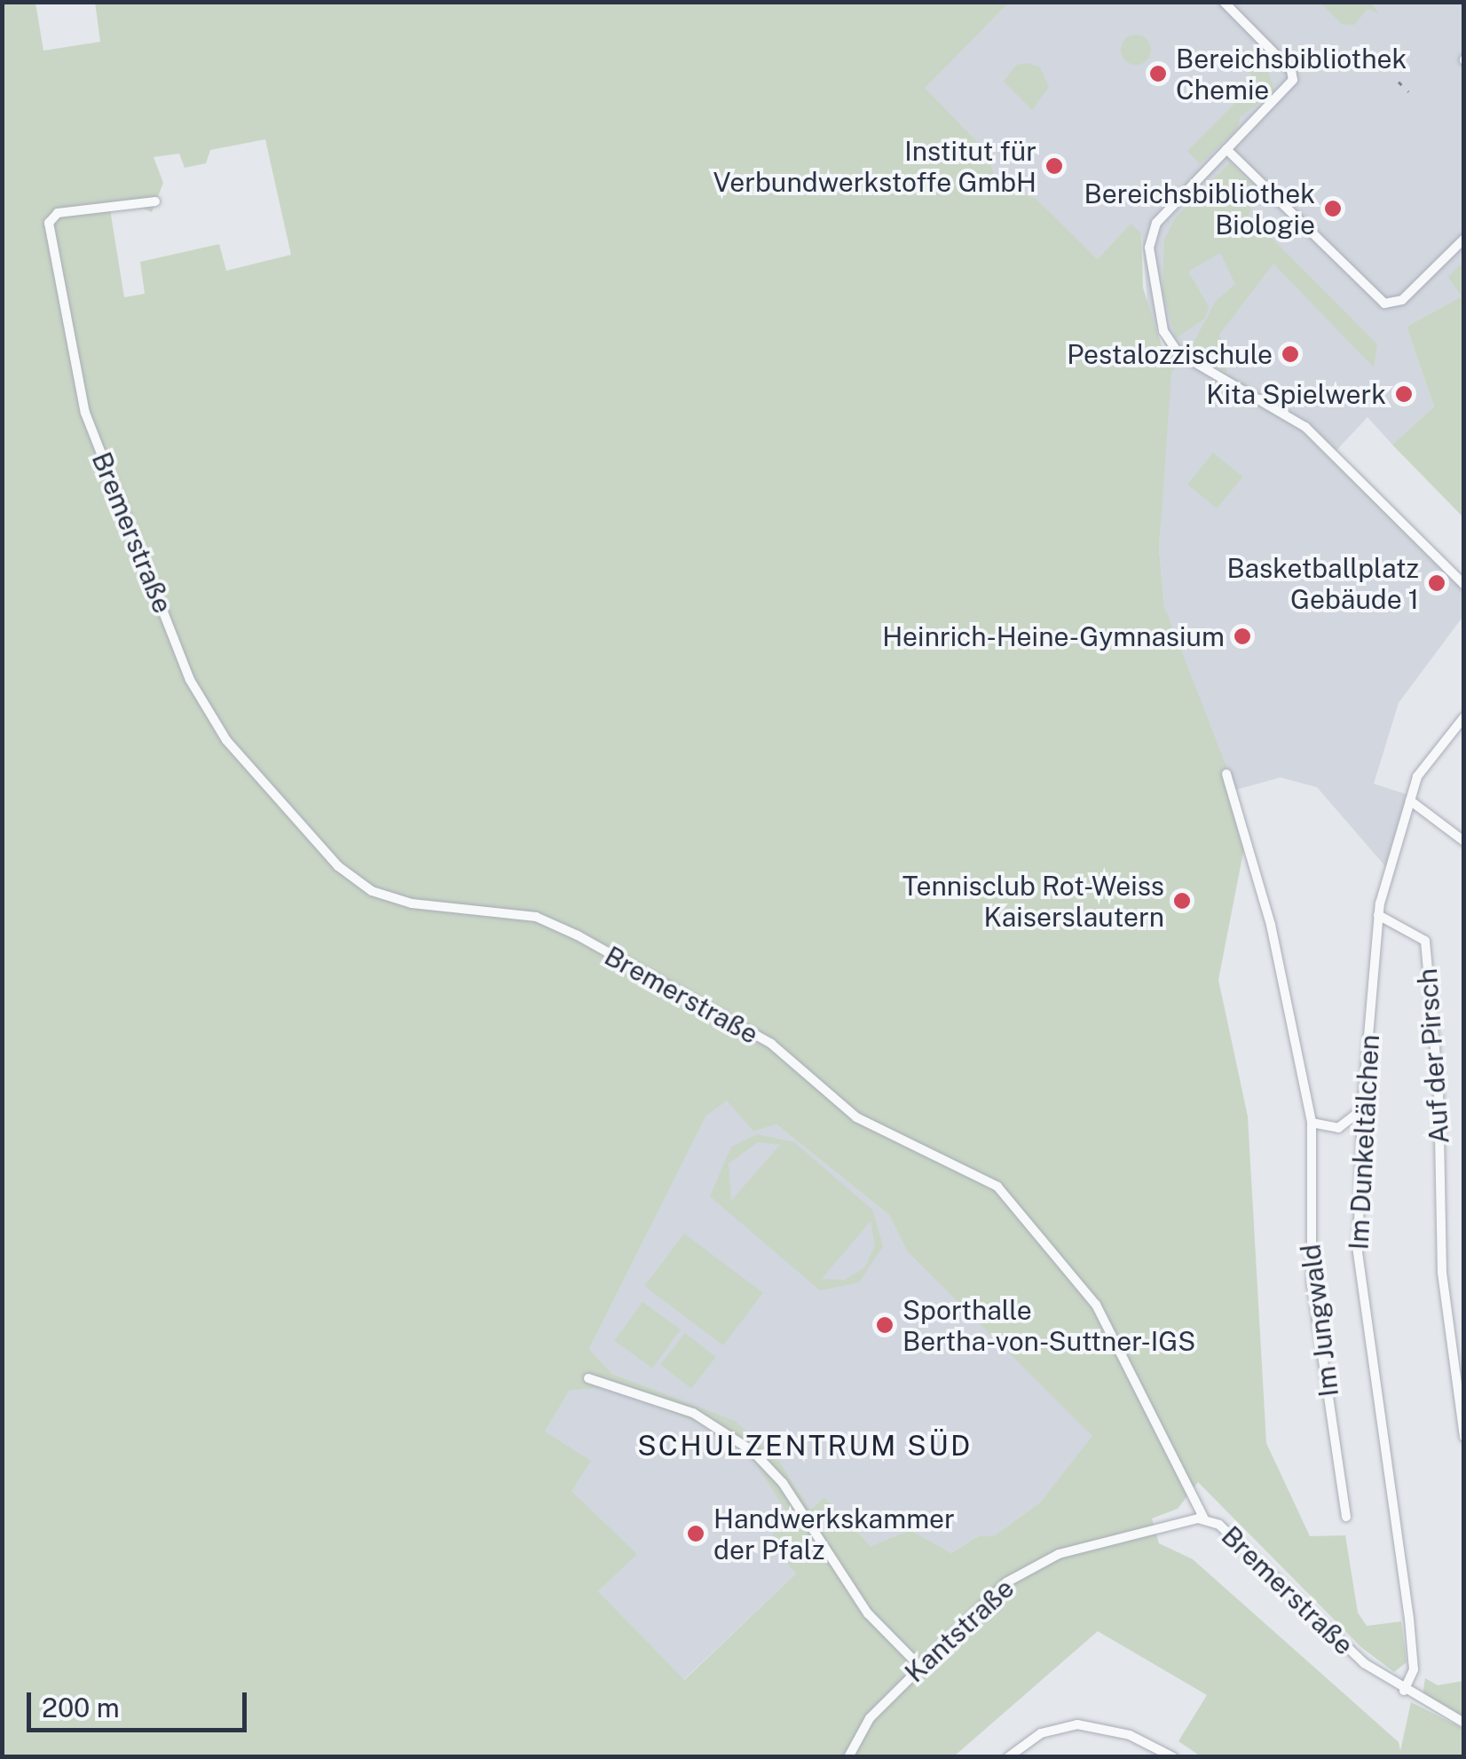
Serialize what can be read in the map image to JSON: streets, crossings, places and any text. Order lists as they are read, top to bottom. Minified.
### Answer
{"streets":{"street":["Bremerstraße","Auf der Pirsch","Im Dunkeltälchen","Im Jungwald","Kantstraße"]},"crossings":[["Bremerstraße","Im Dunkeltälchen"],["Bremerstraße","Kantstraße"],["Auf der Pirsch","Im Dunkeltälchen"]],"districts":["SCHULZENTRUM SÜD"],"places":["Bereichsbibliothek Chemie","Institut für Verbundwerkstoffe GmbH","Bereichsbibliothek Biologie","Pestalozzischule","Kita Spielwerk","Basketballplatz Gebäude 1","Heinrich-Heine-Gymnasium","Tennisclub Rot-Weiss Kaiserslautern","Sporthalle Bertha-von-Suttner-IGS","Handwerkskammer der Pfalz"],"scale_bar":"200 m"}
